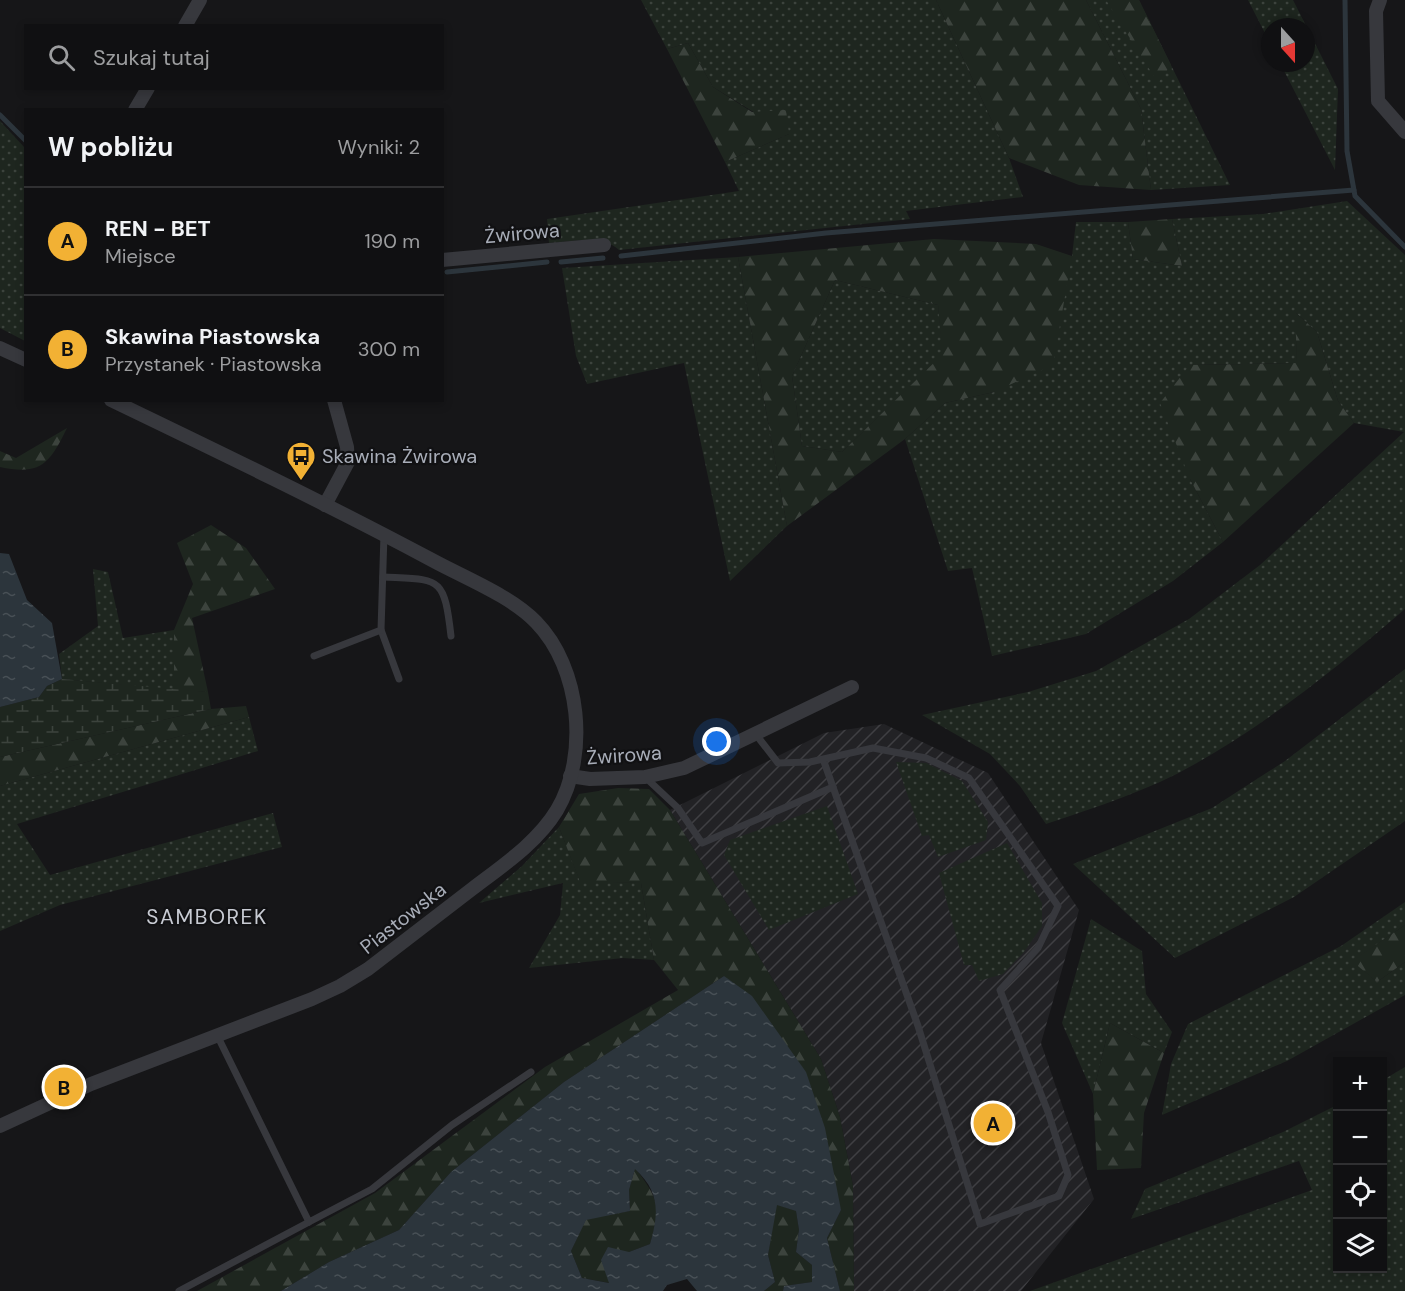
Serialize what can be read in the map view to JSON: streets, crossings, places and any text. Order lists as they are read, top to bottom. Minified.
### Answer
{"streets":{"street":["Żwirowa","Piastowska"]},"crossings":[["Żwirowa","Piastowska"]],"districts":["SAMBOREK"],"places":{"bus stop":["Skawina Żwirowa"]},"north":"bottom","page":{"search":"Szukaj tutaj","heading":["W pobliżu","Wyniki: 2"],"list":[{"mark":"A","name":"REN - BET","note":"Miejsce","value":"190 m"},{"mark":"B","name":"Skawina Piastowska","note":"Przystanek · Piastowska","value":"300 m"}],"map_buttons":["+","−"],"pins":["B","A"]}}
